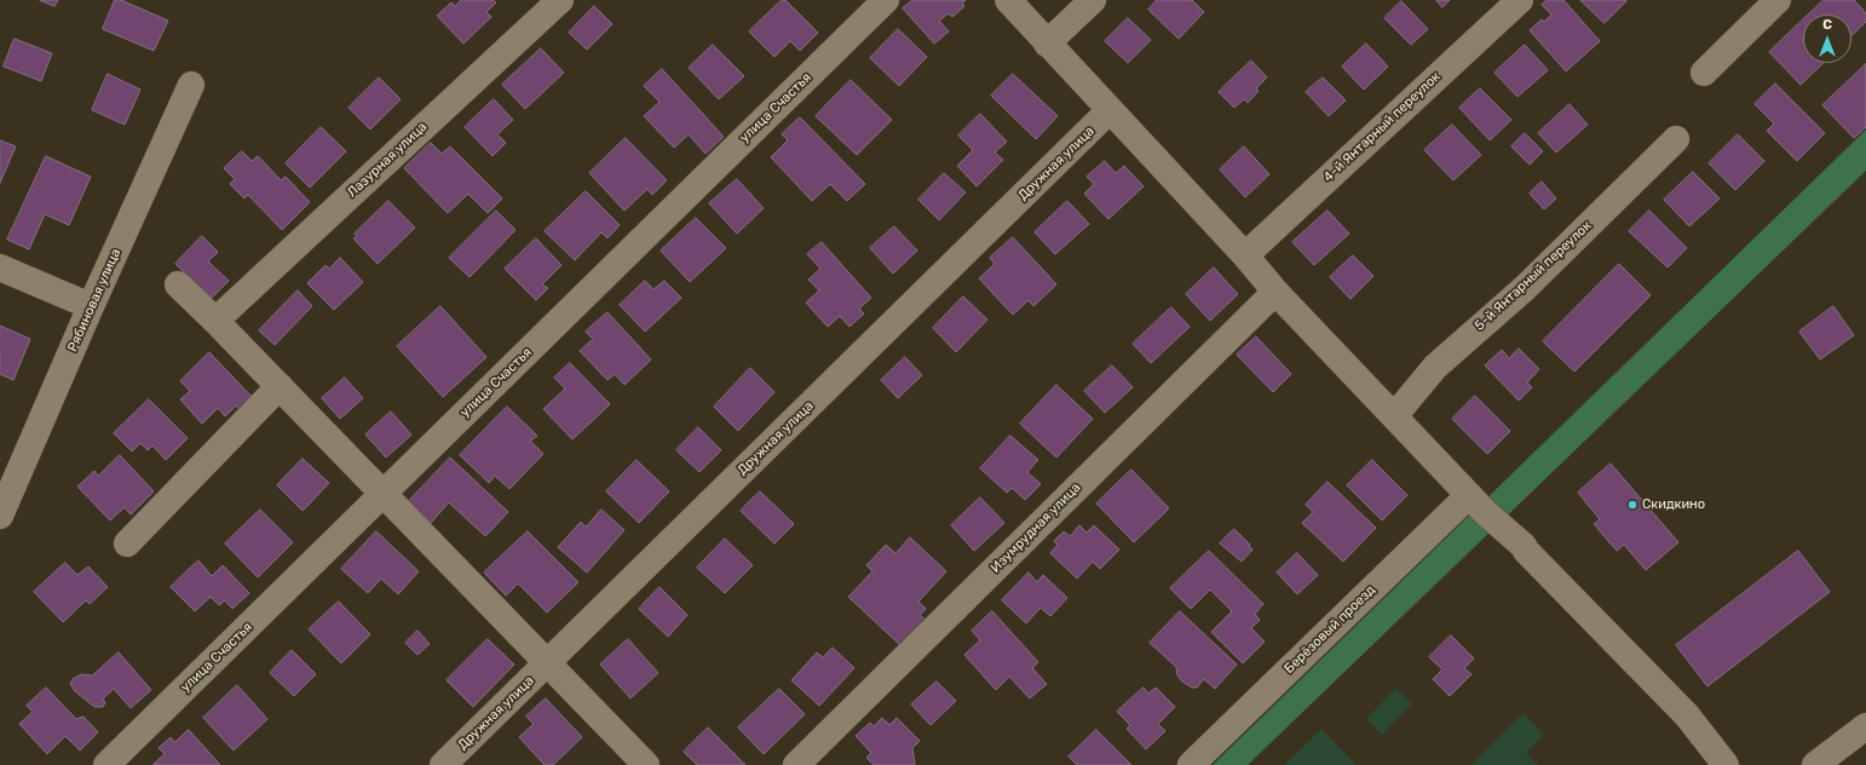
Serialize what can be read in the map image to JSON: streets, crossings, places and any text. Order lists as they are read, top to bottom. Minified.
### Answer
{"streets":{"street":["улица Счастья","4-й Янтарный переулок","Лазурная улица","Дружная улица","5-й Янтарный переулок","Рябиновая улица","Изумрудная улица","Берёзовый проезд"]},"places":["Скидкино"],"north":"top"}
